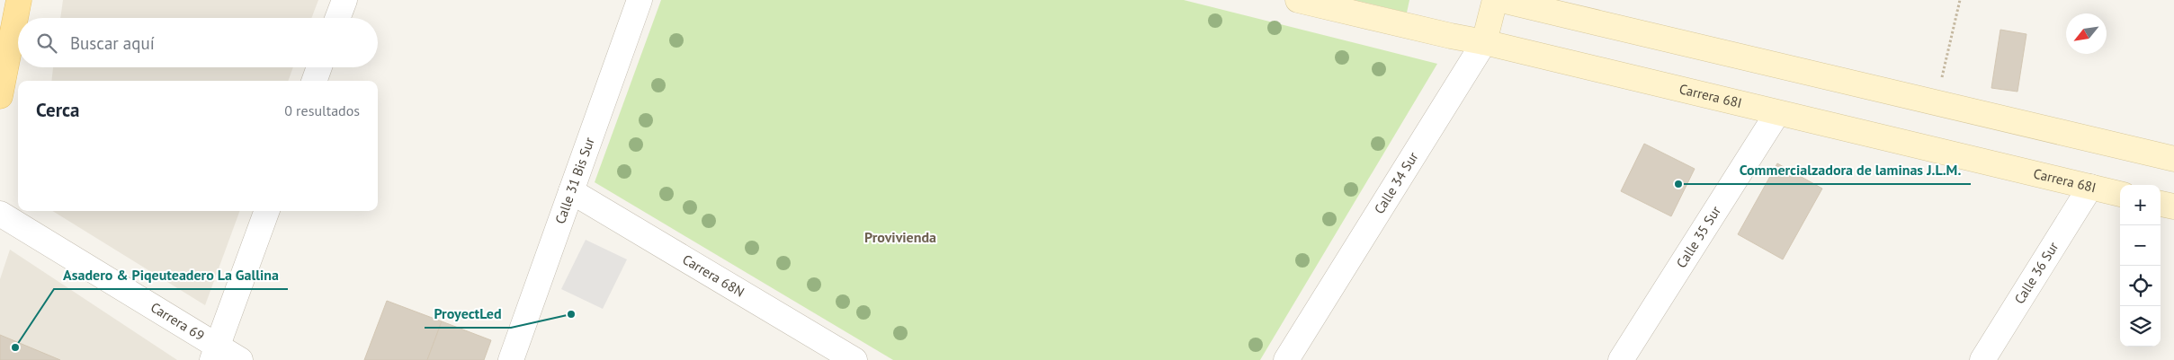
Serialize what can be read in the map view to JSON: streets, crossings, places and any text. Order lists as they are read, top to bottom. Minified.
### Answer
{"streets":{"street":["Carrera 68I","Calle 31 Bis Sur","Calle 34 Sur","Calle 35 Sur","Calle 36 Sur","Carrera 68N","Carrera 69"]},"crossings":[["Carrera 68I","Calle 34 Sur"],["Carrera 68I","Calle 35 Sur"],["Carrera 68I","Calle 36 Sur"],["Calle 31 Bis Sur","Carrera 68N"]],"districts":["Provivienda"],"places":["Commercialzadora de laminas J.L.M.","ProyectLed","Asadero & Piqeuteadero La Gallina"],"north":"bottom left","page":{"search":"Buscar aquí","heading":["Cerca","0 resultados"],"map_buttons":["+","−"]}}
